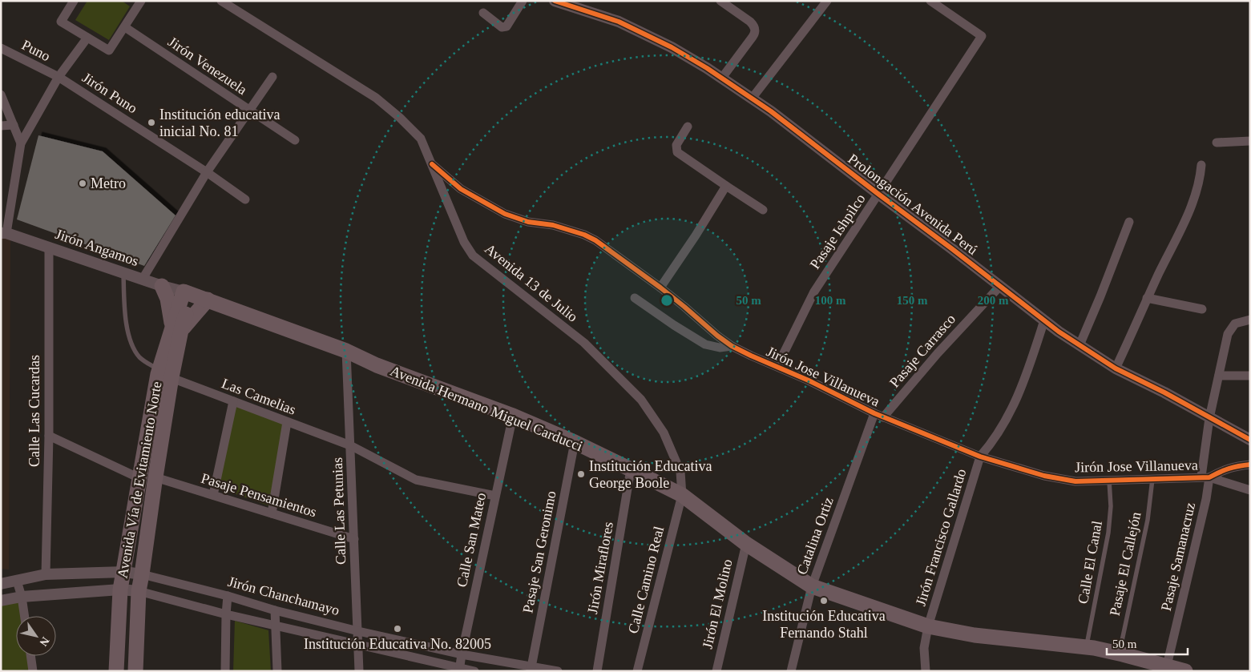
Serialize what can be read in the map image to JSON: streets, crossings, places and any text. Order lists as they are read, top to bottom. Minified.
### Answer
{"streets":{"highway":["Avenida Hermano Miguel Carducci","Avenida Vía de Evitamiento Norte"],"street":["Puno","Jirón Venezuela","Jirón Puno","Prolongación Avenida Perú","Pasaje Ishpilco","Jirón Angamos","Avenida 13 de Julio","Pasaje Carrasco","Jirón Jose Villanueva","Las Camelias","Calle Las Cucardas","Pasaje Pensamientos","Calle Las Petunias","Catalina Ortiz","Jirón Francisco Gallardo","Calle San Mateo","Pasaje San Geronimo","Pasaje Samanacruz","Jirón Miraflores","Calle Camino Real","Jirón Chanchamayo","Jirón El Molino"],"lane":["Calle El Canal","Pasaje El Callejón"]},"crossings":[["Puno","Jirón Puno"],["Prolongación Avenida Perú","Pasaje Ishpilco"],["Prolongación Avenida Perú","Pasaje Carrasco"],["Prolongación Avenida Perú","Pasaje Samanacruz"],["Pasaje Ishpilco","Jirón Jose Villanueva"],["Jirón Angamos","Avenida Hermano Miguel Carducci"],["Jirón Angamos","Calle Las Cucardas"],["Jirón Angamos","Avenida Vía de Evitamiento Norte"],["Avenida 13 de Julio","Jirón Jose Villanueva"],["Avenida 13 de Julio","Avenida Hermano Miguel Carducci"],["Avenida 13 de Julio","Calle Camino Real"],["Pasaje Carrasco","Jirón Jose Villanueva"],["Jirón Jose Villanueva","Catalina Ortiz"],["Jirón Jose Villanueva","Jirón Francisco Gallardo"],["Jirón Jose Villanueva","Pasaje Samanacruz"],["Jirón Jose Villanueva","Calle El Canal"],["Jirón Jose Villanueva","Pasaje El Callejón"],["Las Camelias","Avenida Vía de Evitamiento Norte"],["Las Camelias","Calle Las Petunias"],["Las Camelias","Calle San Mateo"],["Avenida Hermano Miguel Carducci","Avenida Vía de Evitamiento Norte"],["Avenida Hermano Miguel Carducci","Calle Las Petunias"],["Avenida Hermano Miguel Carducci","Catalina Ortiz"],["Avenida Hermano Miguel Carducci","Jirón Francisco Gallardo"],["Avenida Hermano Miguel Carducci","Calle San Mateo"],["Avenida Hermano Miguel Carducci","Pasaje San Geronimo"],["Avenida Hermano Miguel Carducci","Pasaje Samanacruz"],["Avenida Hermano Miguel Carducci","Calle El Canal"],["Avenida Hermano Miguel Carducci","Pasaje El Callejón"],["Avenida Hermano Miguel Carducci","Jirón Miraflores"],["Avenida Hermano Miguel Carducci","Calle Camino Real"],["Avenida Hermano Miguel Carducci","Jirón El Molino"],["Calle Las Cucardas","Jirón Chanchamayo"],["Avenida Vía de Evitamiento Norte","Pasaje Pensamientos"],["Avenida Vía de Evitamiento Norte","Jirón Chanchamayo"],["Pasaje Pensamientos","Calle Las Petunias"],["Calle Las Petunias","Jirón Chanchamayo"],["Calle San Mateo","Jirón Chanchamayo"],["Pasaje San Geronimo","Jirón Chanchamayo"]],"places":["Institución educativa inicial No. 81","Metro","Institución Educativa George Boole","Institución Educativa Fernando Stahl","Institución Educativa No. 82005"],"scale_bar":"50 m","north":"bottom right","rings":["50 m","100 m","150 m","200 m"]}
